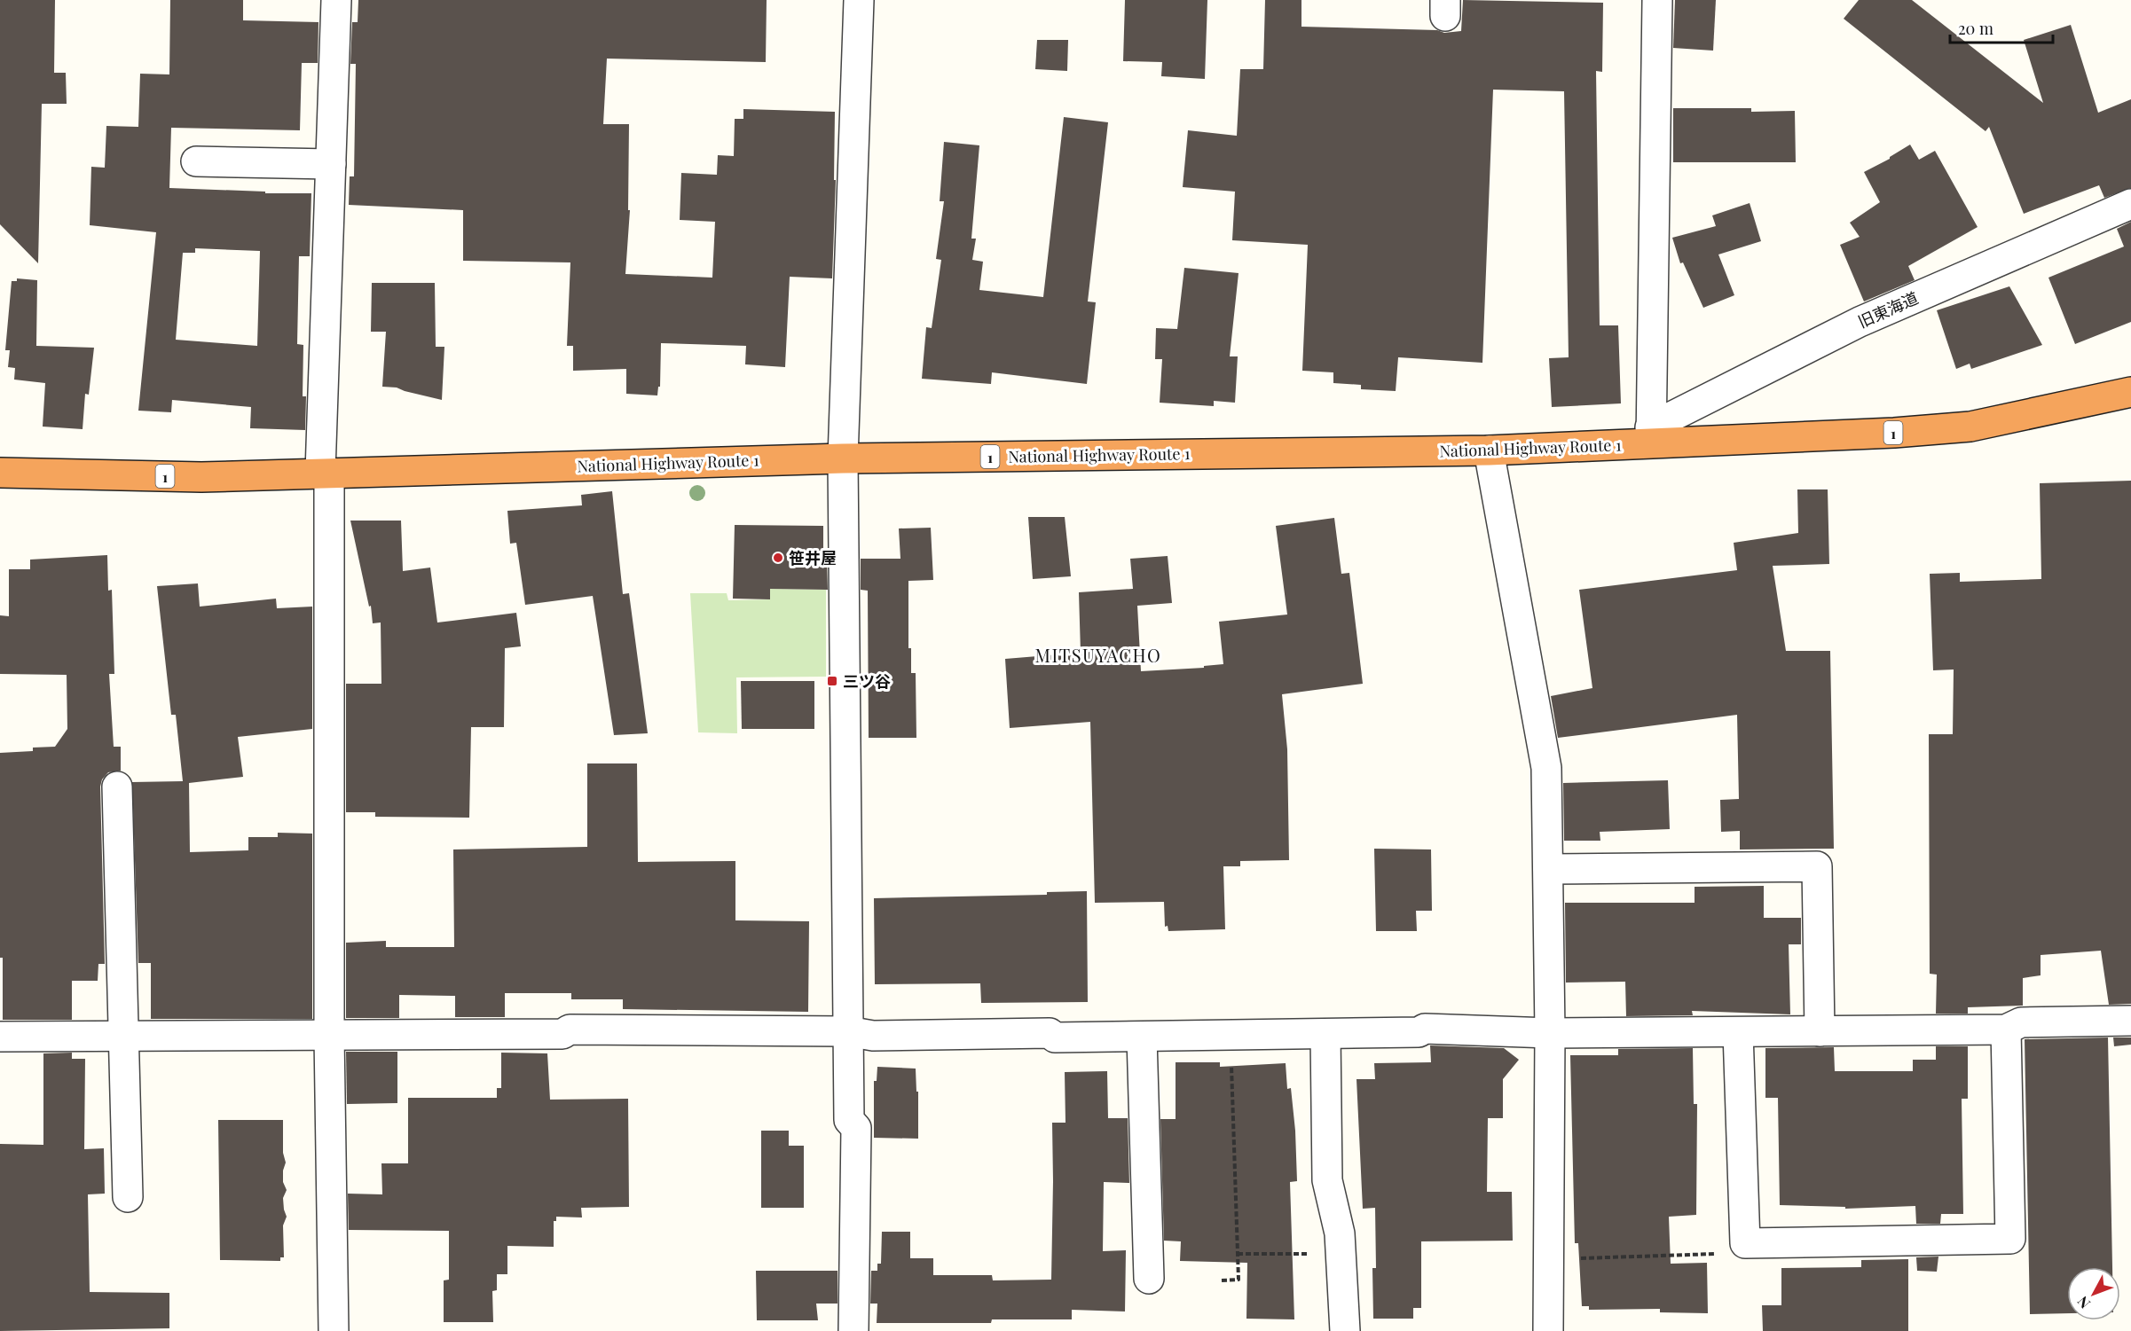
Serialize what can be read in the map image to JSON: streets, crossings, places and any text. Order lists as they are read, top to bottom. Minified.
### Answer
{"streets":{"highway":["1","National Highway Route 1"],"street":["旧東海道"]},"crossings":[["旧東海道","National Highway Route 1"]],"districts":["MITSUYACHO"],"places":{"other":["笹井屋"],"transit":["三ツ谷"]},"scale_bar":"20 m","north":"bottom left"}
